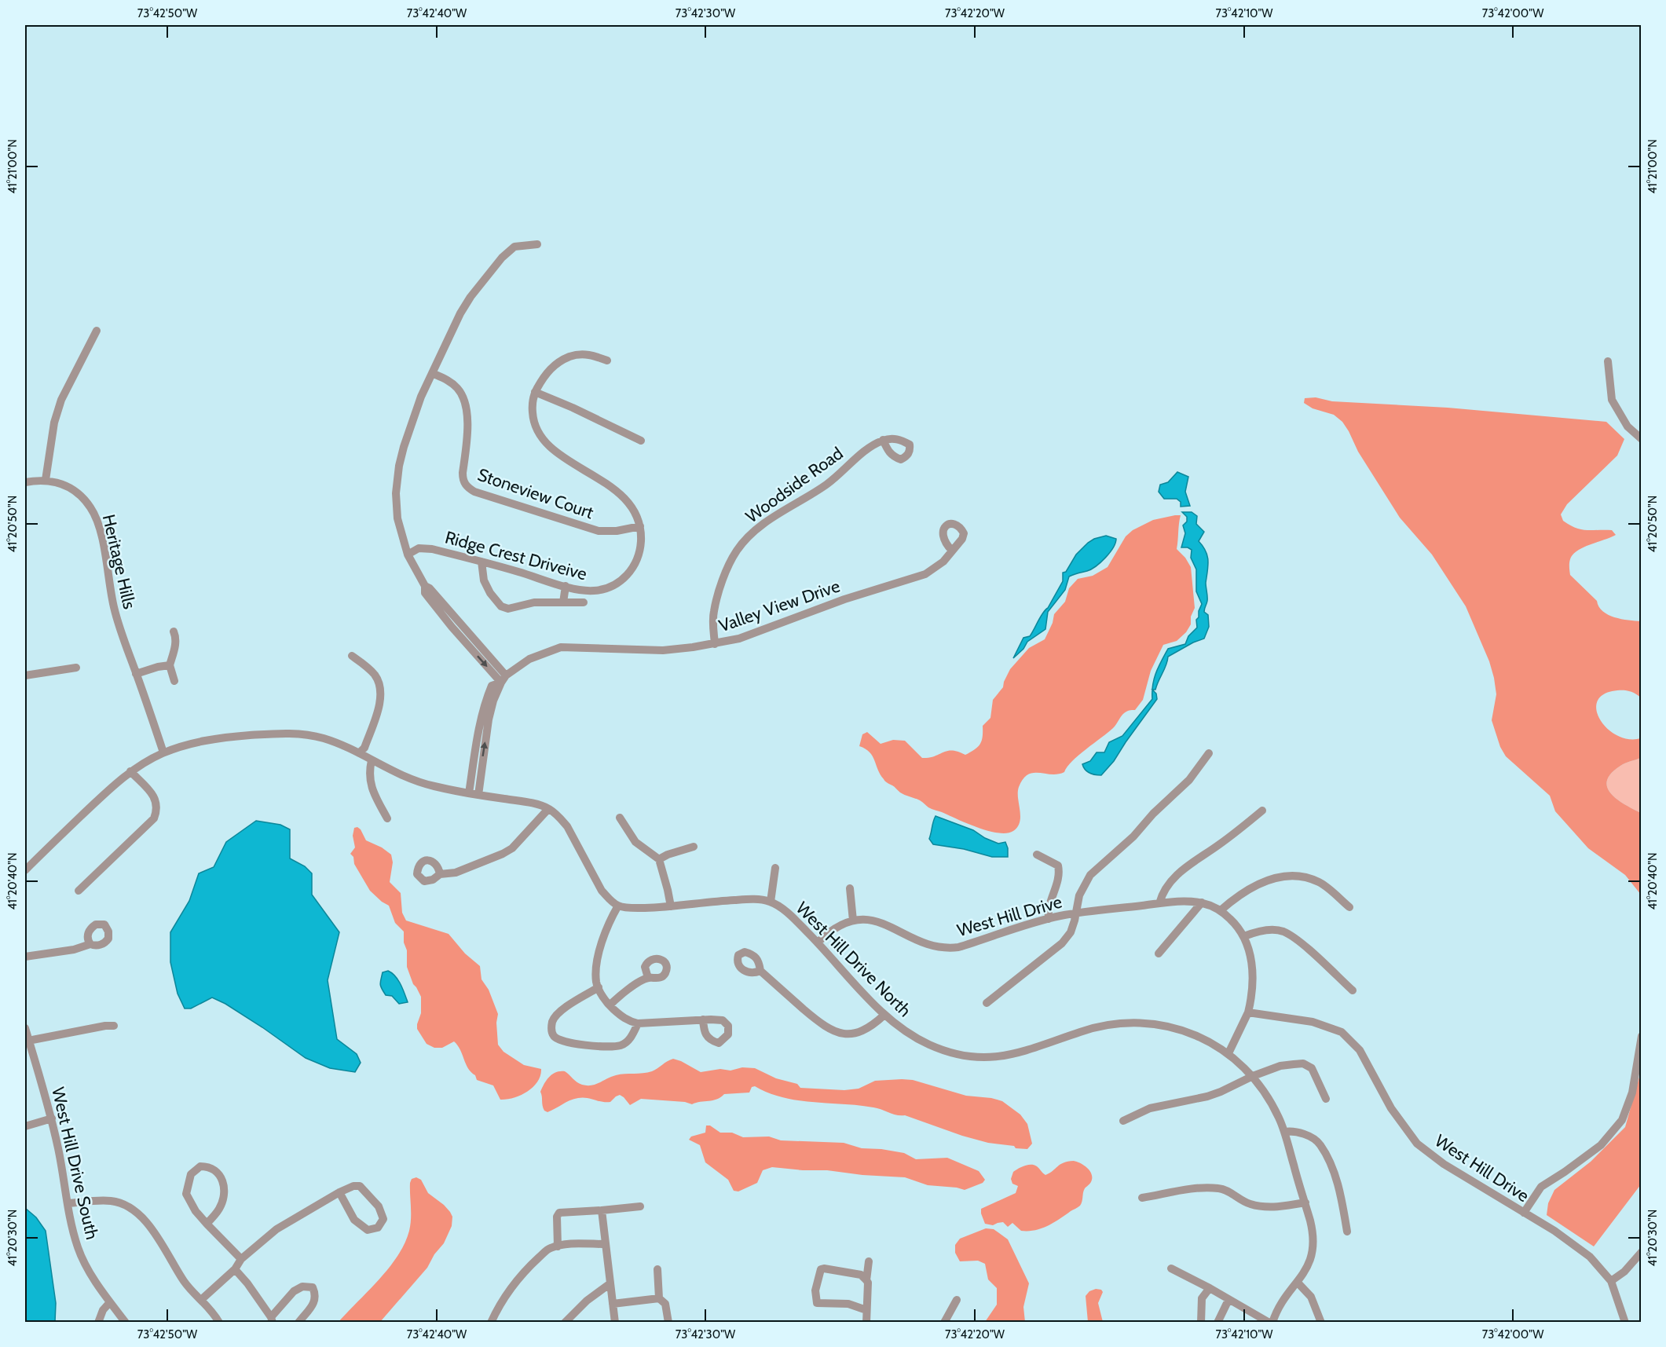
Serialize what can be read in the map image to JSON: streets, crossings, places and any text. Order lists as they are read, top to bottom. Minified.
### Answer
{"streets":{"street":["Woodside Road","Stoneview Court","Ridge Crest Driveive","Heritage Hills","Valley View Drive","West Hill Drive","West Hill Drive North","West Hill Drive South"]},"crossings":[["Woodside Road","Valley View Drive"],["Stoneview Court","Ridge Crest Driveive"],["West Hill Drive","West Hill Drive North"]],"coordinates":["73°42'50\"W","73°42'40\"W","73°42'30\"W","73°42'20\"W","73°42'10\"W","73°42'00\"W","41°21'00\"N","41°20'50\"N","41°20'40\"N","41°20'30\"N"]}
